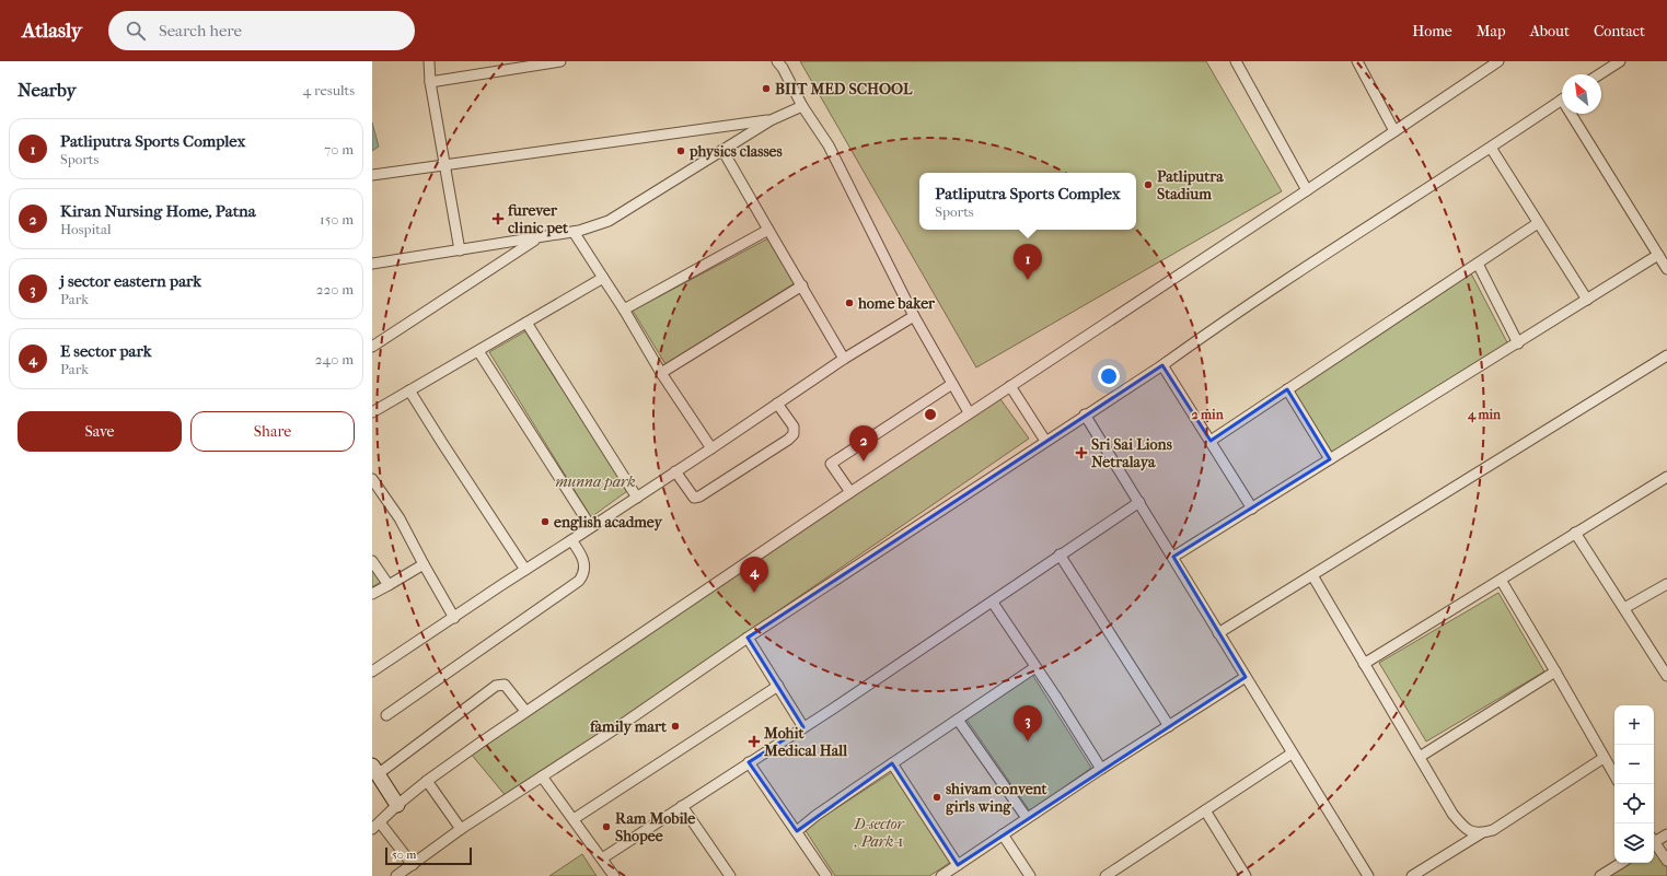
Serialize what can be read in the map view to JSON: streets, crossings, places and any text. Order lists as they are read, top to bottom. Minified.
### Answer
{"parks":["munna park","D-sector , Park-1"],"places":{"other":["BIIT MED SCHOOL","physics classes","Patliputra Stadium","home baker","english acadmey","family mart","shivam convent girls wing","Ram Mobile Shopee"],"health":["furever clinic pet","Sri Sai Lions Netralaya","Mohit Medical Hall"]},"scale_bar":"50 m","north":"top left","page":{"header":"Atlasly","search":"Search here","nav":["Home","Map","About","Contact"],"heading":["Nearby","4 results"],"list":[{"mark":"1","name":"Patliputra Sports Complex","note":"Sports","value":"70 m"},{"mark":"2","name":"Kiran Nursing Home, Patna","note":"Hospital","value":"150 m"},{"mark":"3","name":"j sector eastern park","note":"Park","value":"220 m"},{"mark":"4","name":"E sector park","note":"Park","value":"240 m"}],"popup":["Patliputra Sports Complex","Sports"],"pins":["1","2","4","3"],"buttons":["Save","Share"],"map_buttons":["+","−"],"scale":"50 m"},"rings":["2 min","4 min"]}
